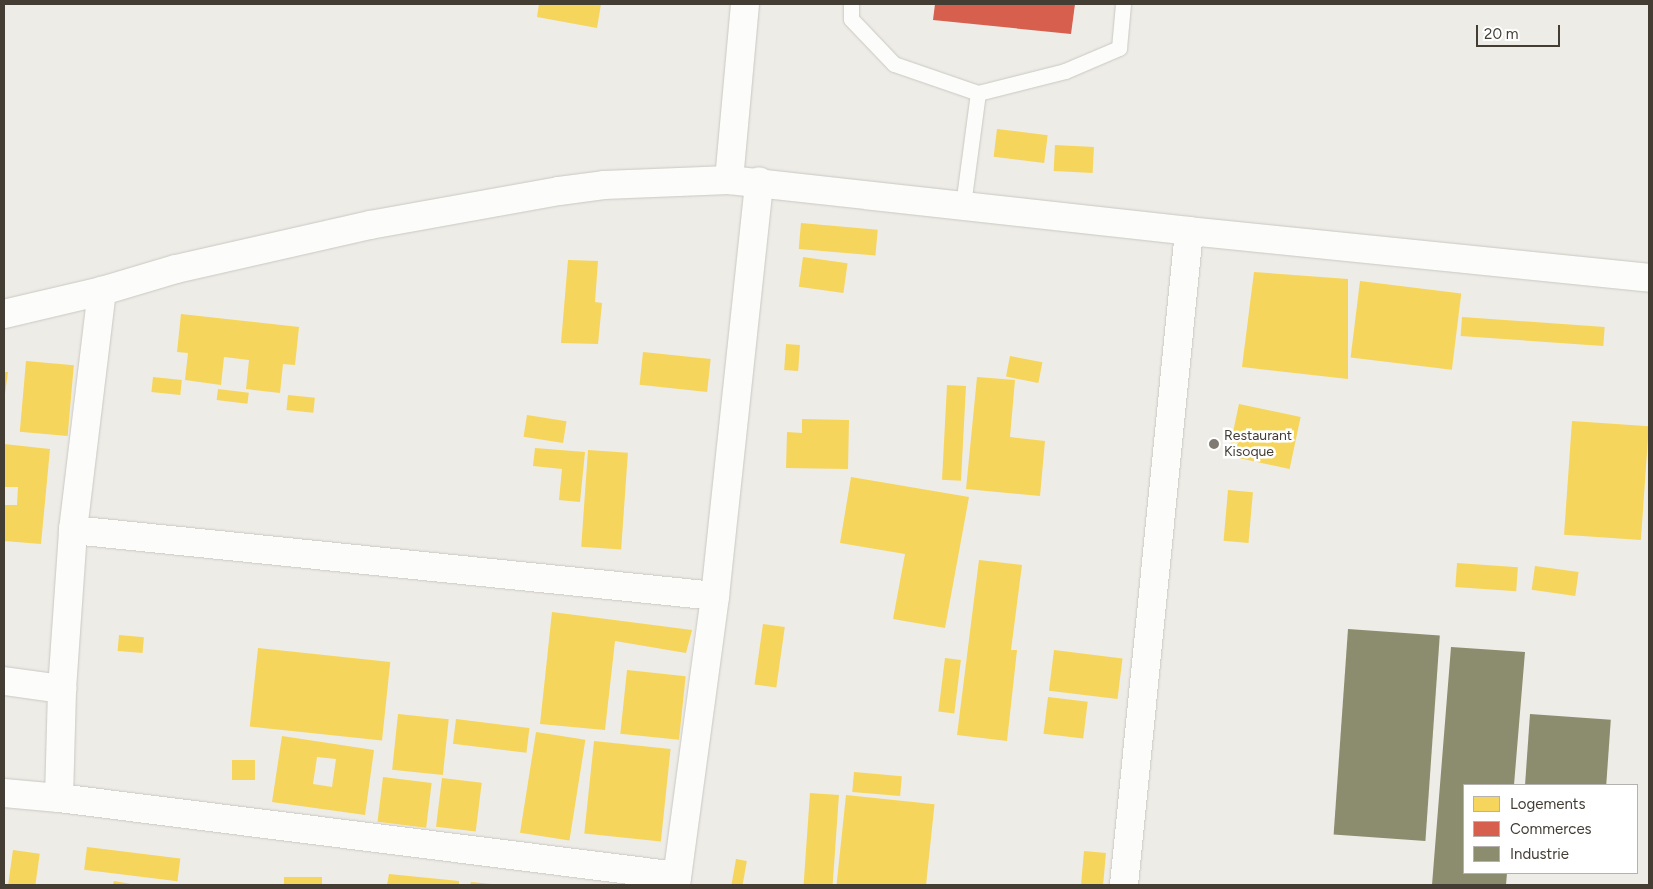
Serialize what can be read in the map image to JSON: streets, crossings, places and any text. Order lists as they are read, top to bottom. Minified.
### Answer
{"places":["Restaurant Kisoque"],"legend":["Logements","Commerces","Industrie"],"scale_bar":"20 m"}
